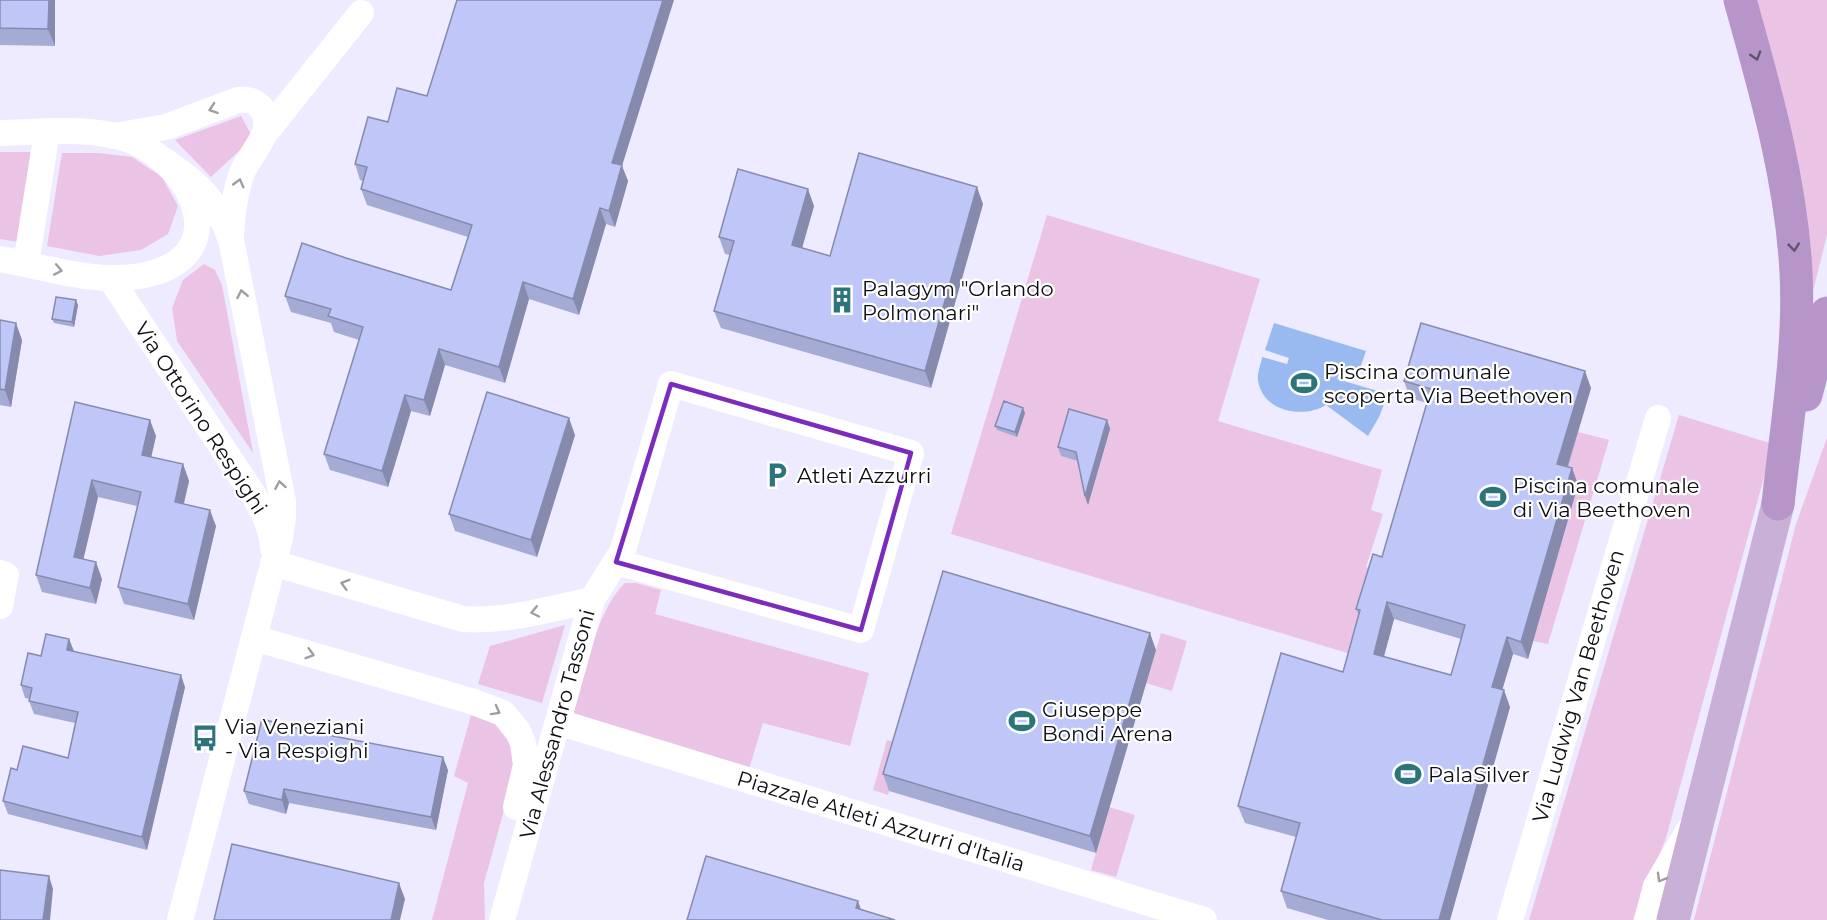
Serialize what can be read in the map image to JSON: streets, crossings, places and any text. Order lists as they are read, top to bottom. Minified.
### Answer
{"streets":{"street":["Via Ottorino Respighi","Via Ludwig Van Beethoven","Via Alessandro Tassoni","Piazzale Atleti Azzurri d'Italia"]},"crossings":[["Via Ottorino Respighi","Via Alessandro Tassoni"],["Via Alessandro Tassoni","Piazzale Atleti Azzurri d'Italia"]],"places":{"building":["Palagym \"Orlando Polmonari\""],"sports":["Piscina comunale scoperta Via Beethoven","Piscina comunale di Via Beethoven","Giuseppe Bondi Arena","PalaSilver"],"parking":["Atleti Azzurri"],"bus stop":["Via Veneziani - Via Respighi"]}}
